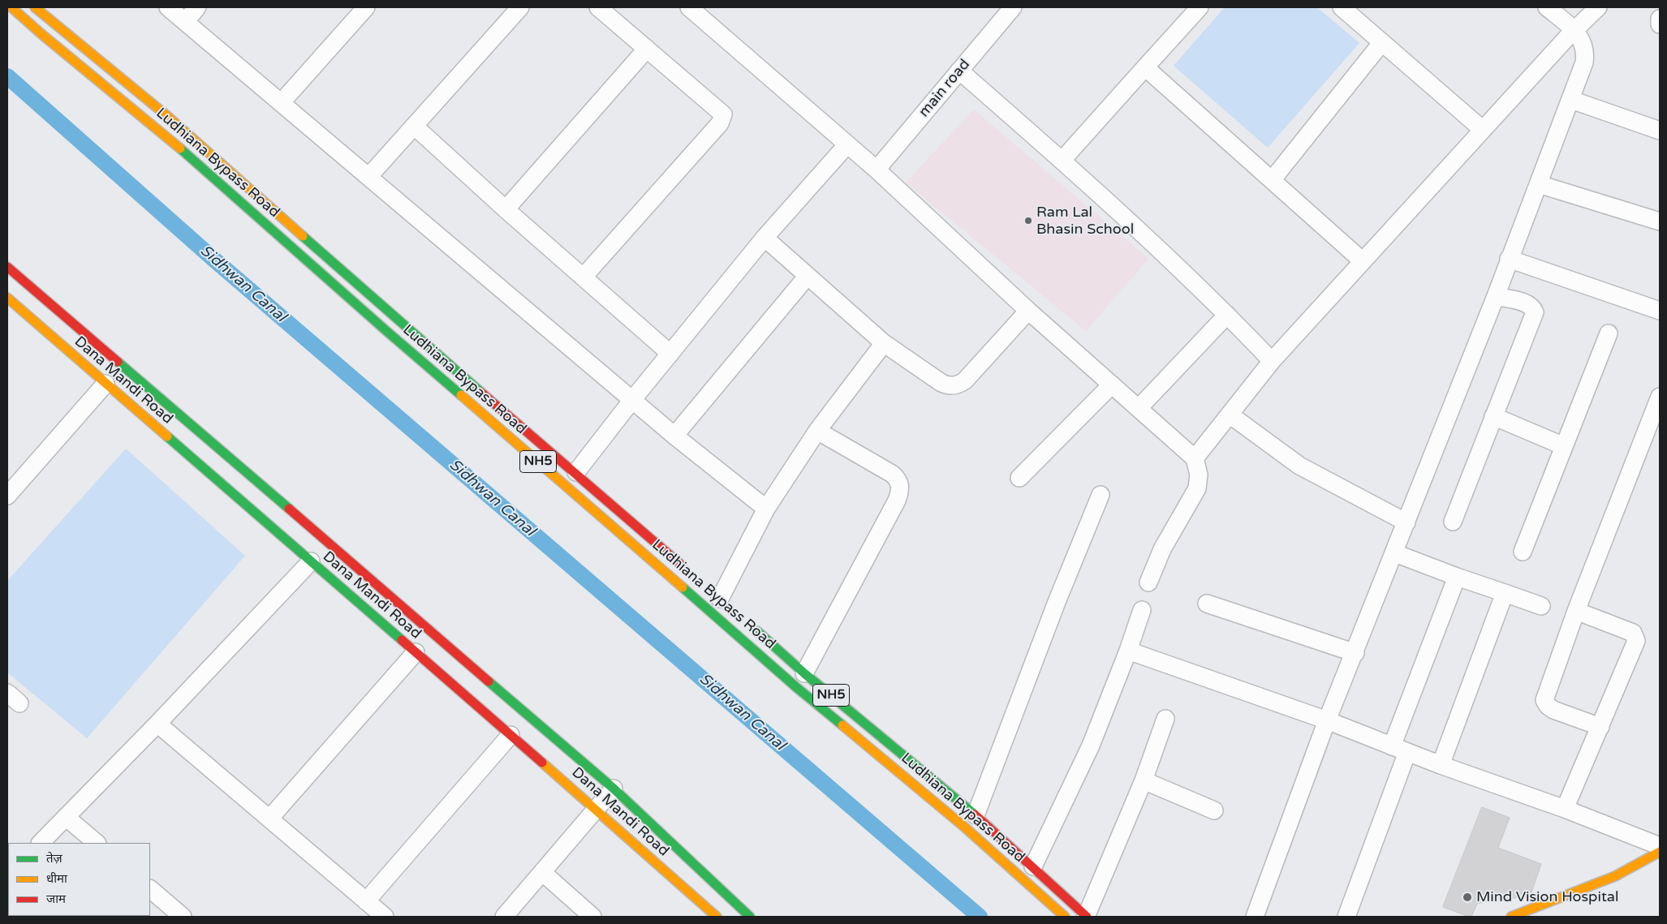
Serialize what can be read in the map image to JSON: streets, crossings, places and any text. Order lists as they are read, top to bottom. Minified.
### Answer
{"streets":{"main road":["Ludhiana Bypass Road","Dana Mandi Road","NH5"],"street":["main road"]},"water":["Sidhwan Canal"],"places":["Ram Lal Bhasin School","Mind Vision Hospital"],"legend":["तेज़","धीमा","जाम"]}
